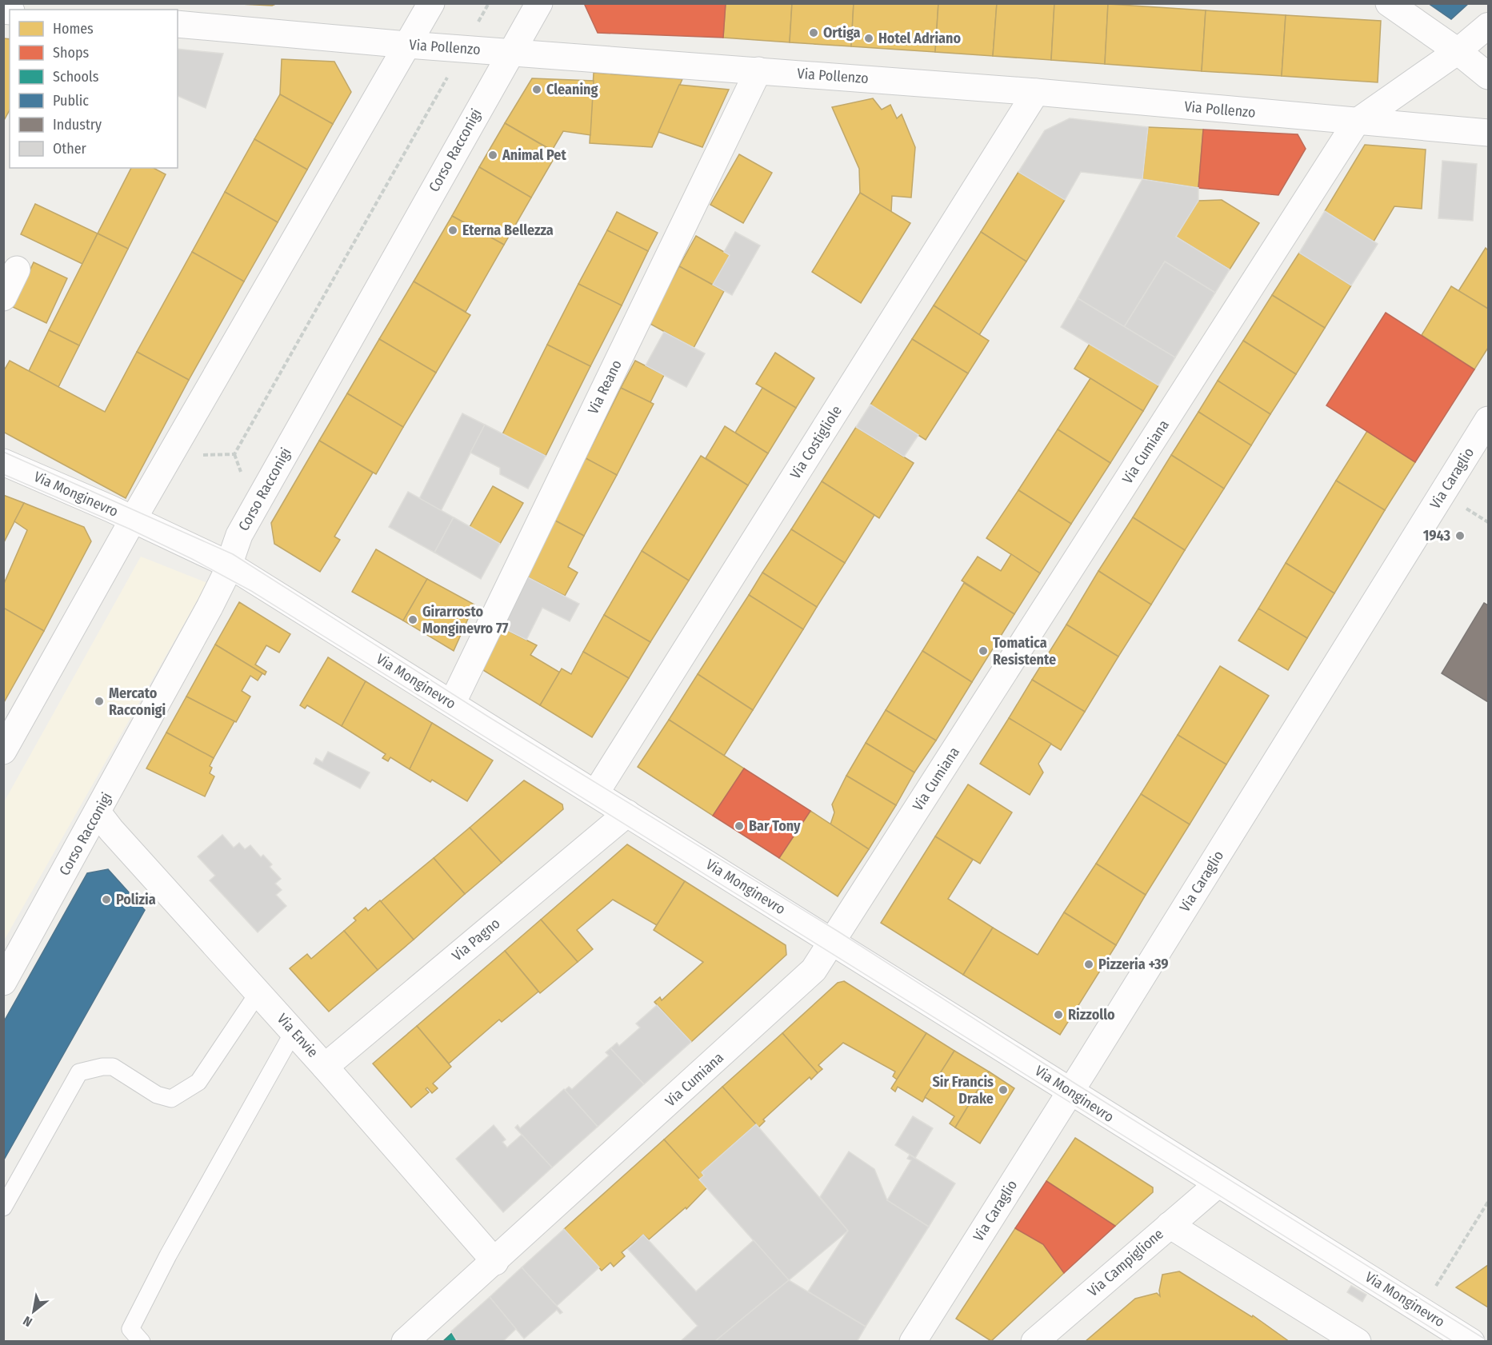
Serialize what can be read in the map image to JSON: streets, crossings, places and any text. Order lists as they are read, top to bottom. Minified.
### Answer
{"streets":{"street":["Via Pollenzo","Corso Racconigi","Via Reano","Via Costigliole","Via Cumiana","Via Caraglio","Via Monginevro","Via Pagno","Via Envie","Via Campiglione"]},"crossings":[["Via Pollenzo","Corso Racconigi"],["Via Pollenzo","Via Reano"],["Via Pollenzo","Via Costigliole"],["Via Pollenzo","Via Cumiana"],["Corso Racconigi","Via Monginevro"],["Corso Racconigi","Via Envie"],["Via Reano","Via Monginevro"],["Via Costigliole","Via Monginevro"],["Via Cumiana","Via Monginevro"],["Via Cumiana","Via Envie"],["Via Caraglio","Via Monginevro"],["Via Monginevro","Via Pagno"],["Via Monginevro","Via Campiglione"],["Via Pagno","Via Envie"]],"places":["Ortiga","Hotel Adriano","Cleaning","Animal Pet","Eterna Bellezza","1943","Girarrosto Monginevro 77","Tomatica Resistente","Mercato Racconigi","Bar Tony","Polizia","Pizzeria +39","Rizzollo","Sir Francis Drake"],"legend":["Homes","Shops","Schools","Public","Industry","Other"],"north":"bottom left"}
